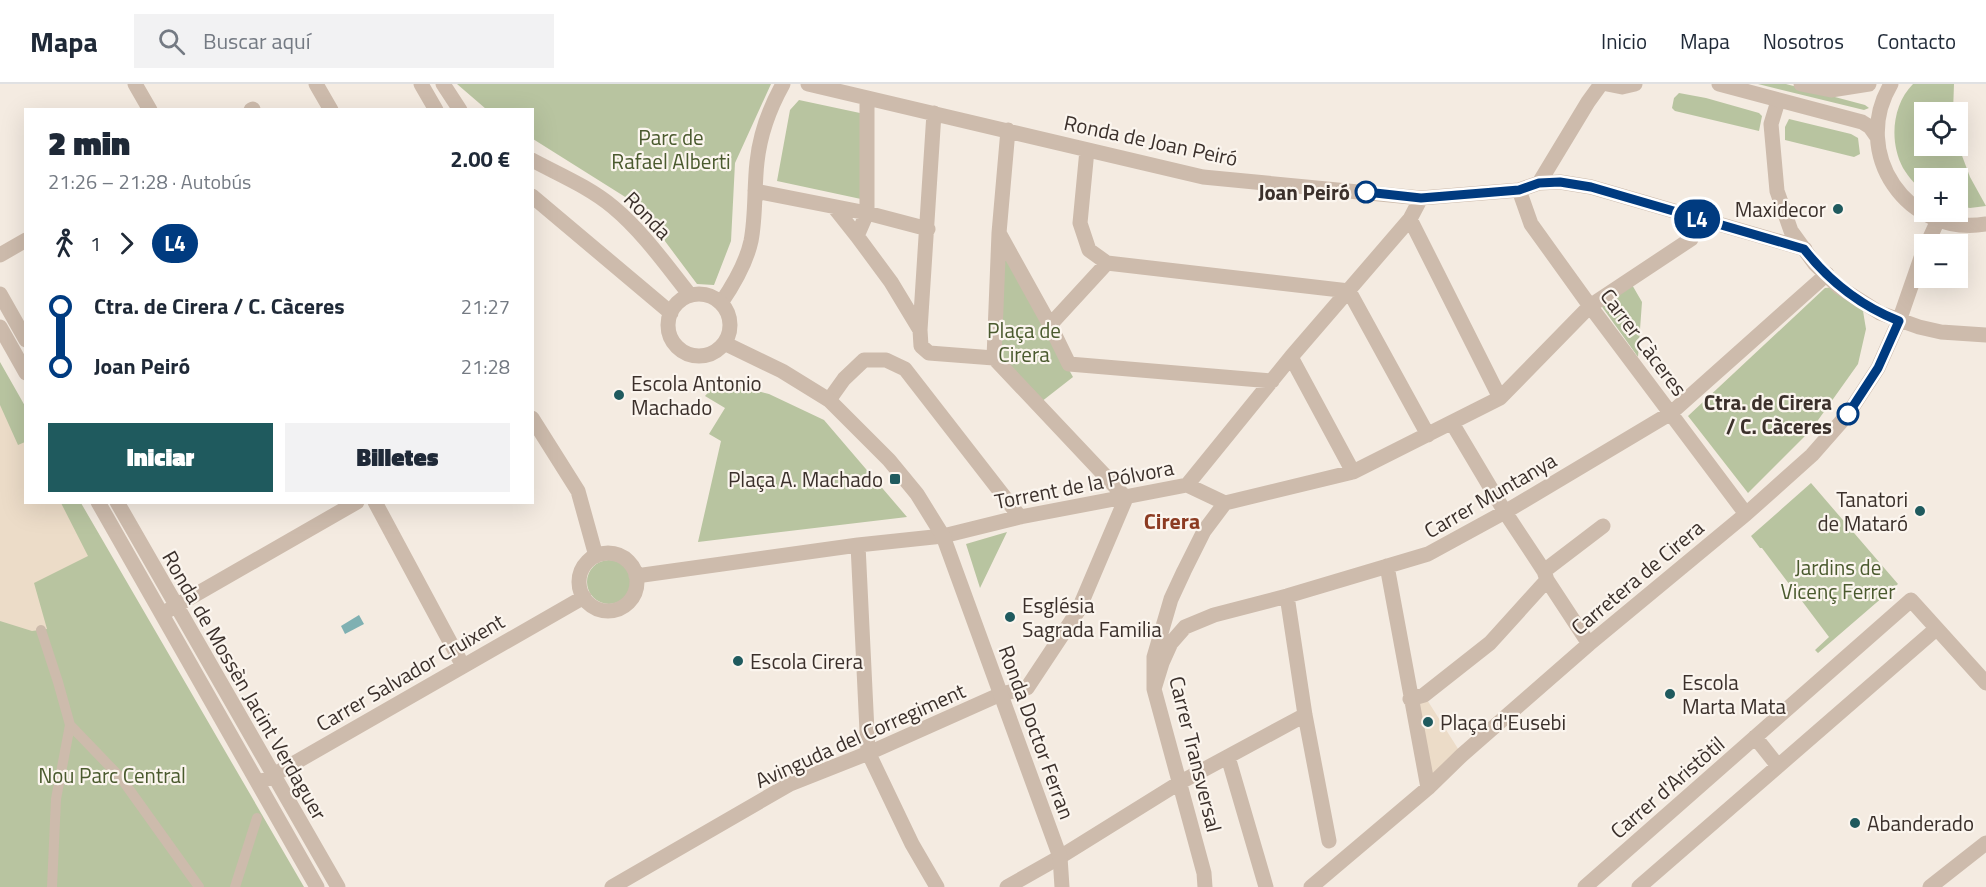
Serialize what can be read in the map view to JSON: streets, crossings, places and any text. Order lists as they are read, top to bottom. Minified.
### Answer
{"streets":{"street":["Ronda de Joan Peiró","Ronda","Carrer Càceres","Torrent de la Pólvora","Carrer Muntanya","Carretera de Cirera","Carrer Salvador Cruixent","Ronda de Mossèn Jacint Verdaguer","Ronda Doctor Ferran","Avinguda del Corregiment","Carrer Transversal","Carrer d'Aristòtil"]},"crossings":[["Ronda de Joan Peiró","Carrer Càceres"],["Ronda","Ronda Doctor Ferran"],["Carrer Càceres","Carrer Muntanya"],["Carrer Càceres","Carretera de Cirera"],["Torrent de la Pólvora","Carrer Salvador Cruixent"],["Torrent de la Pólvora","Ronda Doctor Ferran"],["Torrent de la Pólvora","Avinguda del Corregiment"],["Torrent de la Pólvora","Carrer Transversal"],["Carrer Muntanya","Carrer Transversal"],["Carrer Salvador Cruixent","Ronda de Mossèn Jacint Verdaguer"],["Ronda Doctor Ferran","Avinguda del Corregiment"]],"districts":["Cirera"],"parks":["Parc de Rafael Alberti","Plaça de Cirera","Jardins de Vicenç Ferrer","Nou Parc Central"],"places":{"other":["Joan Peiró","Maxidecor","Escola Antonio Machado","Ctra. de Cirera / C. Càceres","Tanatori de Mataró","Església Sagrada Familia","Escola Cirera","Escola Marta Mata","Plaça d'Eusebi","Abanderado"],"transit":["Plaça A. Machado"]},"lines":["bus line L4"],"page":{"header":"Mapa","search":"Buscar aquí","nav":["Inicio","Mapa","Nosotros","Contacto"],"on_map":"L4","map_buttons":["+","−"],"heading":["2 min","21:26 – 21:28 · Autobús","2.00 €"],"legs":["1","L4"],"list":[{"name":"Ctra. de Cirera / C. Càceres","value":"21:27"},{"name":"Joan Peiró","value":"21:28"}],"buttons":["Iniciar","Billetes"]}}
